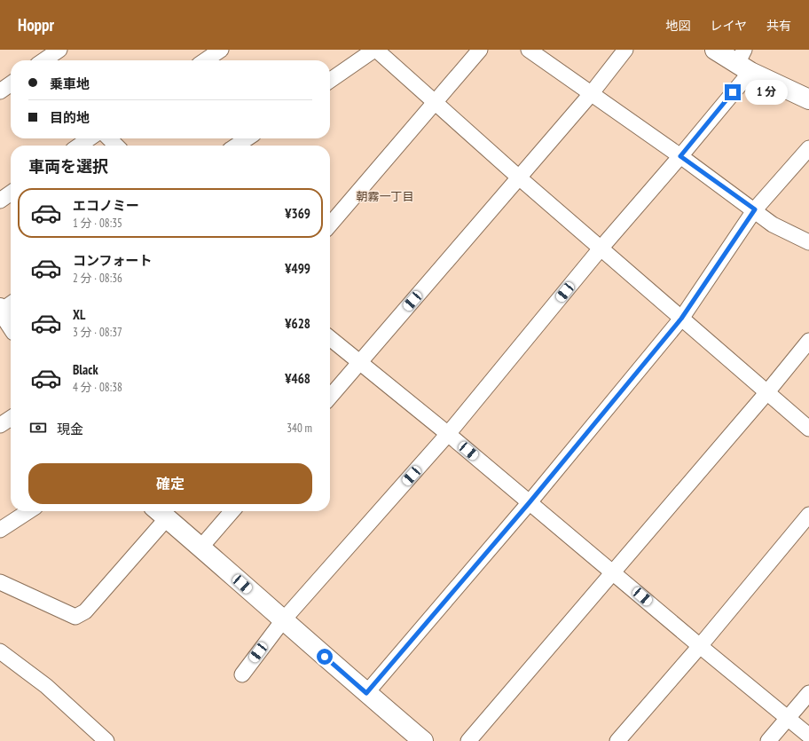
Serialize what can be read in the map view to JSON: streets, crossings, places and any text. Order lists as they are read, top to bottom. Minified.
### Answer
{"districts":["朝霧一丁目"],"page":{"header":"Hoppr","nav":["地図","レイヤ","共有"],"banner":["乗車地","目的地"],"bubble":"1 分","heading":"車両を選択","list":[{"name":"エコノミー","note":"1 分 · 08:35","value":"¥369"},{"name":"コンフォート","note":"2 分 · 08:36","value":"¥499"},{"name":"XL","note":"3 分 · 08:37","value":"¥628"},{"name":"Black","note":"4 分 · 08:38","value":"¥468"}],"pay":["現金","340 m"],"buttons":"確定"}}
